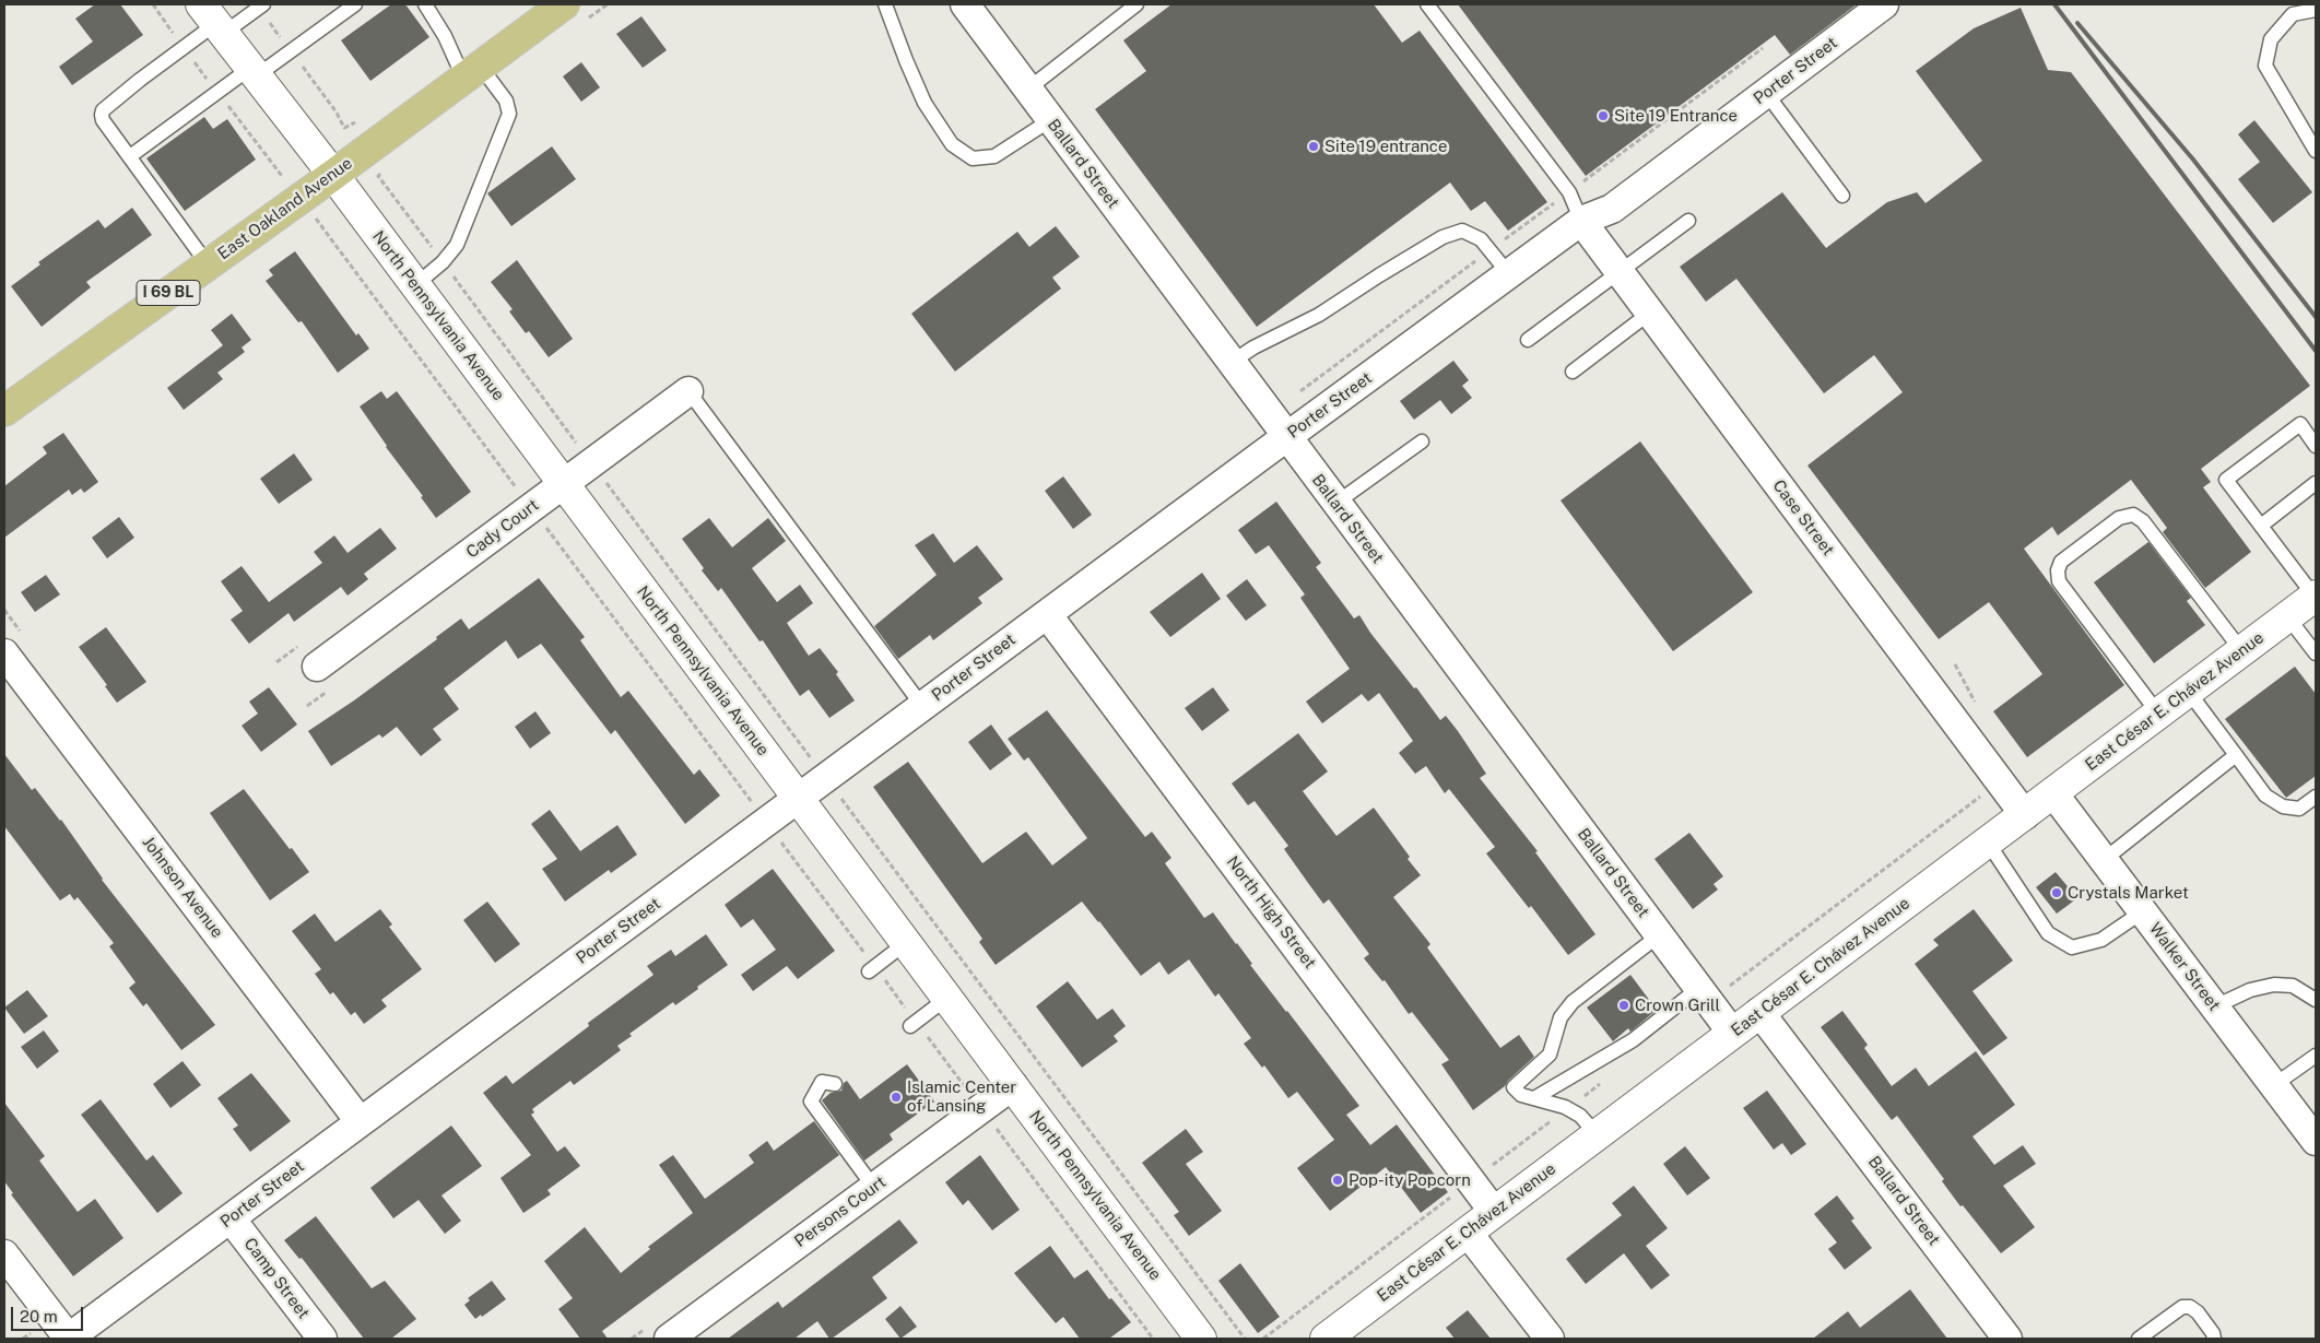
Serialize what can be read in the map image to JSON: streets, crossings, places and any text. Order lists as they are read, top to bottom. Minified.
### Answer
{"streets":{"main road":["East Oakland Avenue","I 69 BL"],"street":["Porter Street","Ballard Street","North Pennsylvania Avenue","Case Street","Cady Court","East César E. Chávez Avenue","Johnson Avenue","North High Street","Walker Street","Persons Court","Camp Street"]},"crossings":[["Porter Street","Ballard Street"],["Porter Street","North Pennsylvania Avenue"],["Porter Street","Case Street"],["Porter Street","Johnson Avenue"],["Porter Street","North High Street"],["Porter Street","Camp Street"],["Ballard Street","East César E. Chávez Avenue"],["East Oakland Avenue","North Pennsylvania Avenue"],["North Pennsylvania Avenue","Cady Court"],["North Pennsylvania Avenue","Persons Court"],["Case Street","East César E. Chávez Avenue"],["East César E. Chávez Avenue","North High Street"],["East César E. Chávez Avenue","Walker Street"]],"places":["Site 19 Entrance","Site 19 entrance","Crystals Market","Crown Grill","Islamic Center of Lansing","Pop-ity Popcorn"],"scale_bar":"20 m"}
